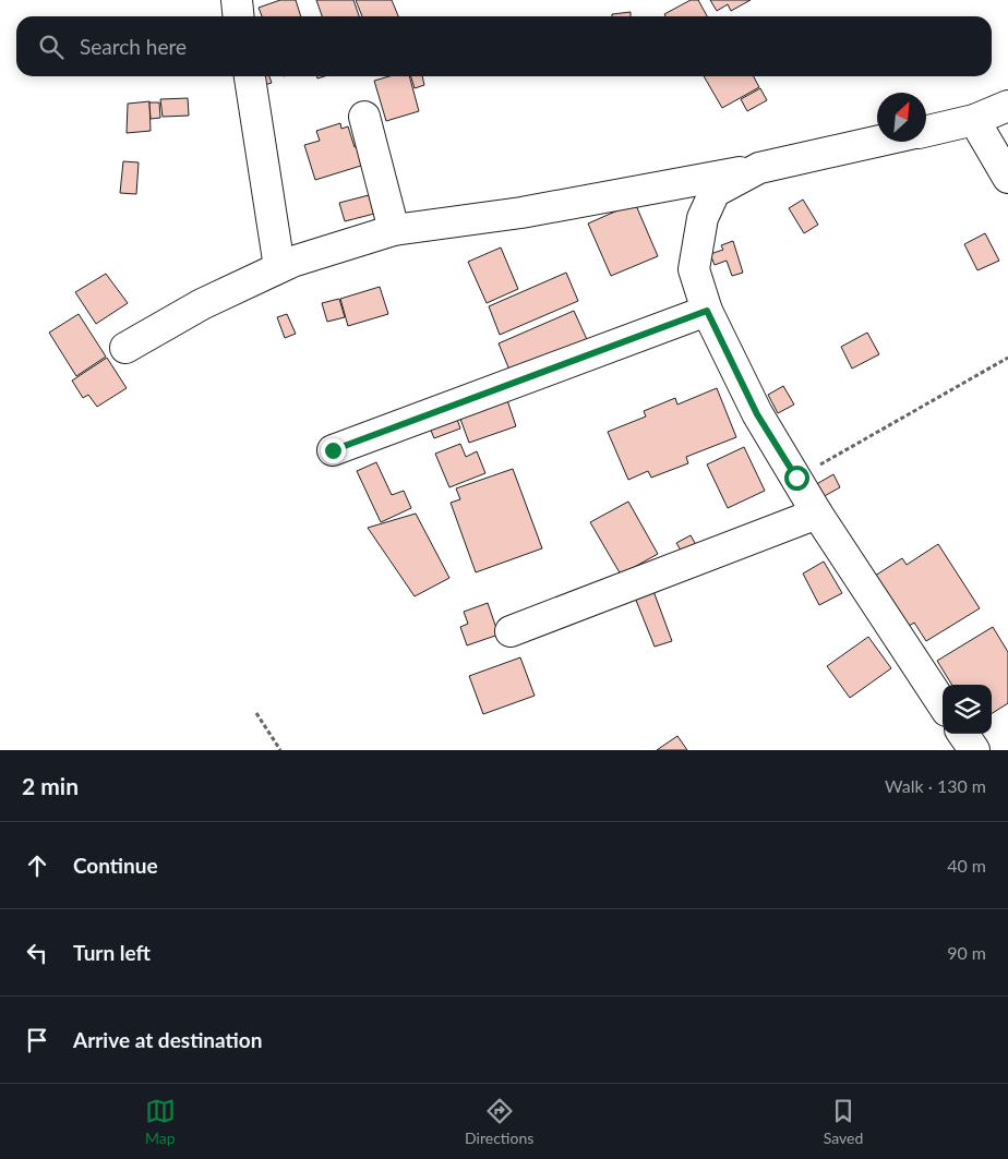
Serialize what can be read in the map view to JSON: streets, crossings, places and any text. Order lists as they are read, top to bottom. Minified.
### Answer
{"north":"top right","page":{"search":"Search here","heading":["2 min","Walk · 130 m"],"list":[["Continue","40 m"],["Turn left","90 m"],"Arrive at destination"],"nav":["Map","Directions","Saved"]}}
